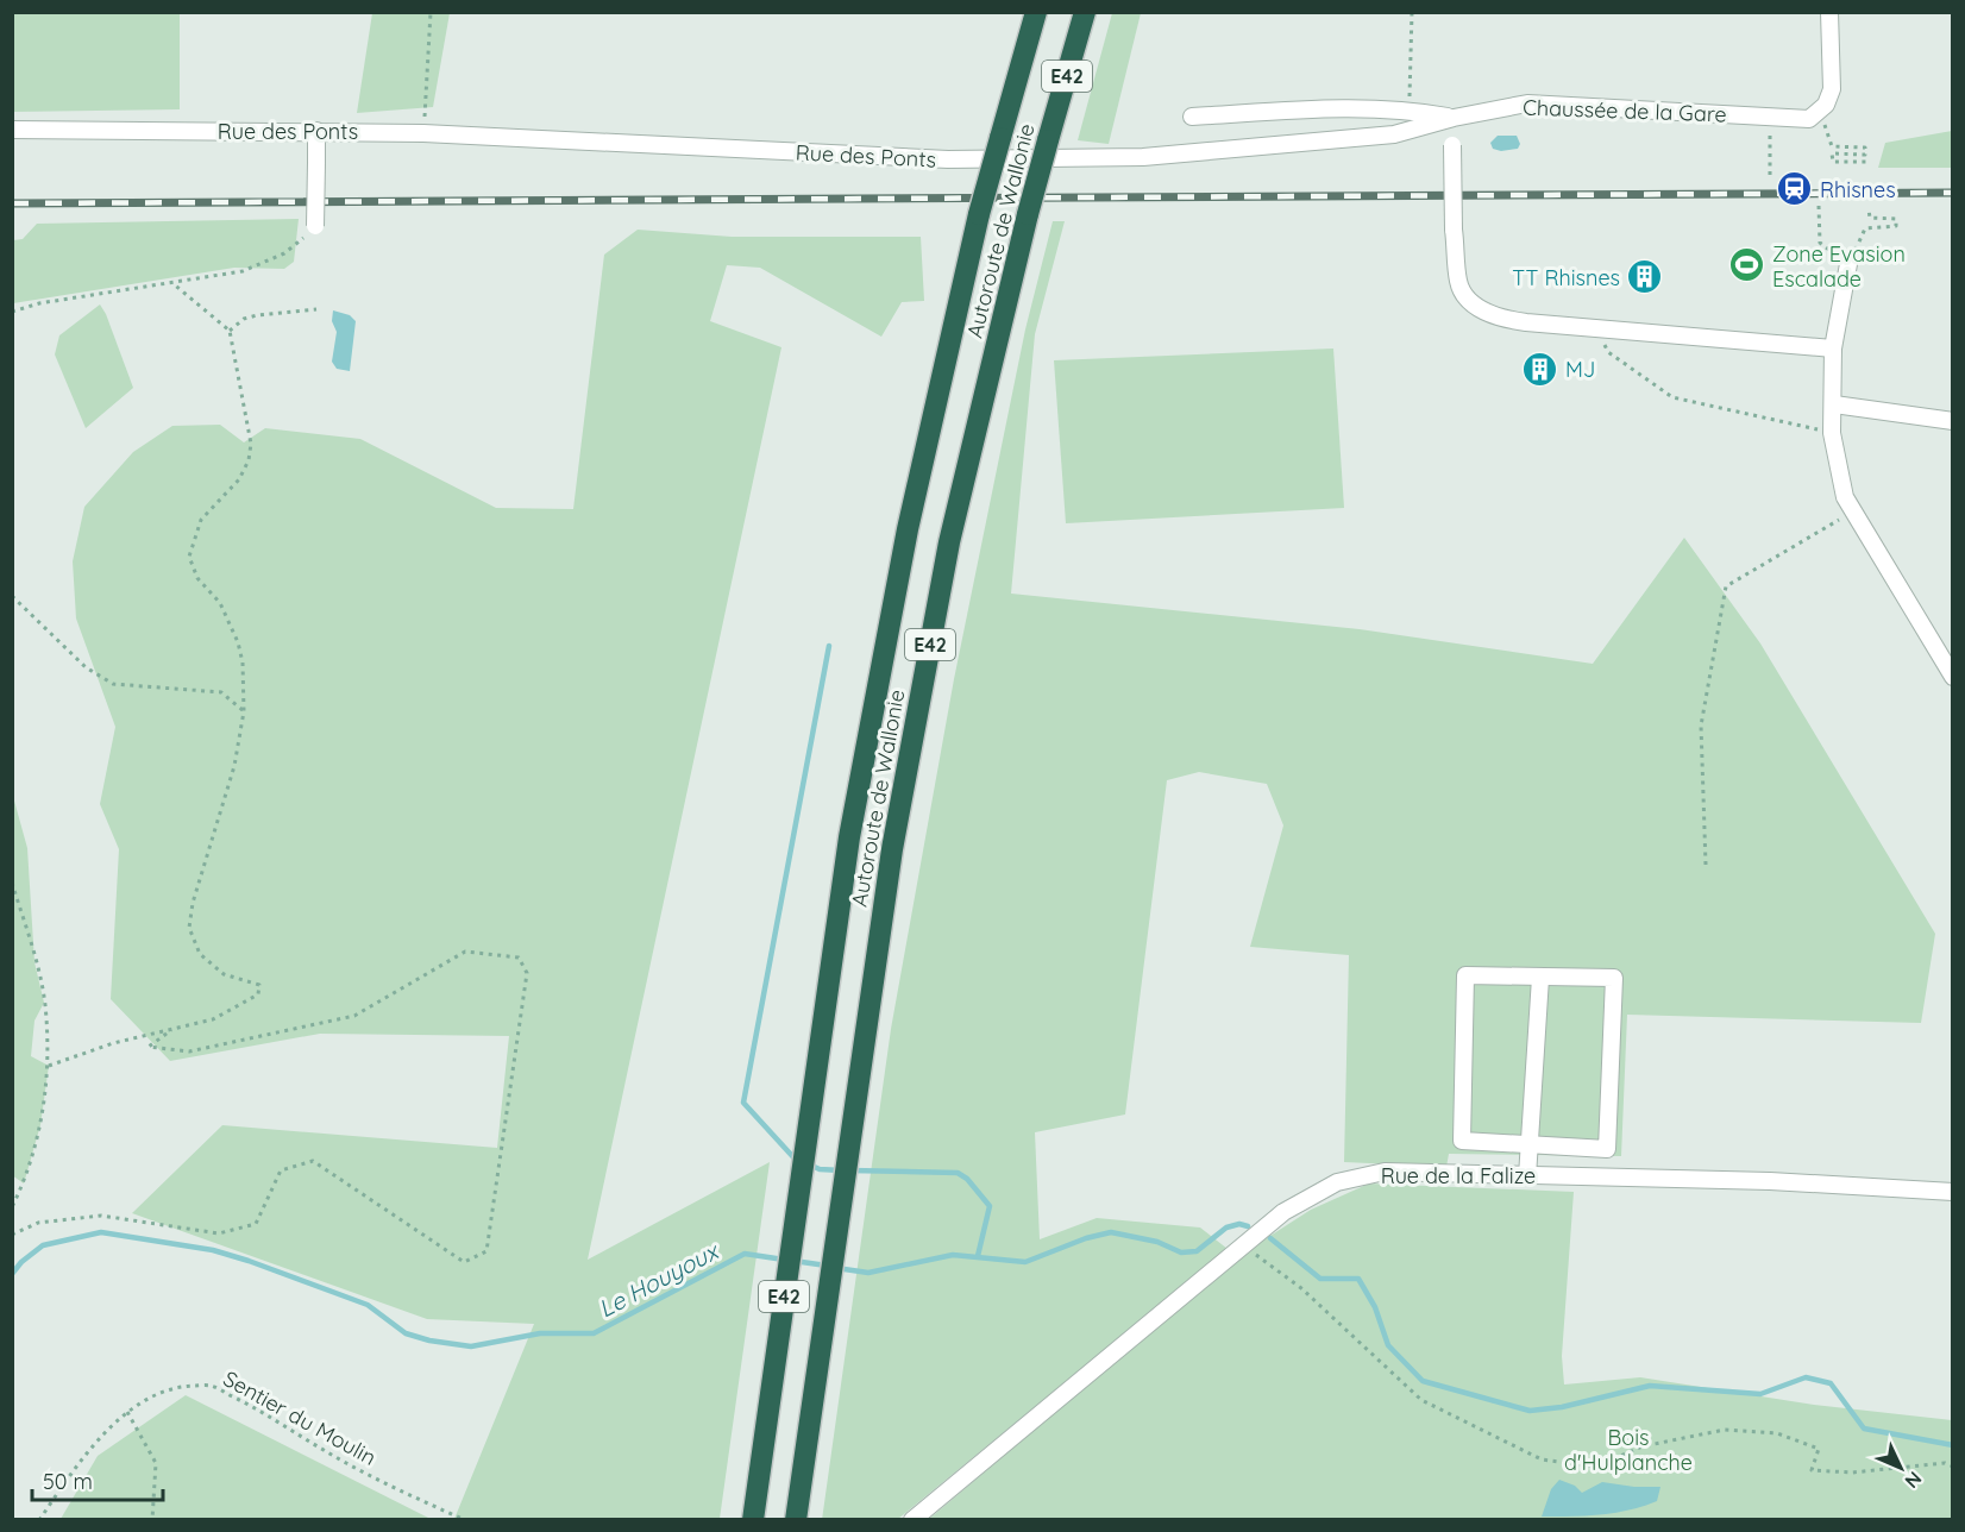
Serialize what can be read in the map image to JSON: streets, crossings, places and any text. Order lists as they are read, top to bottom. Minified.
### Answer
{"streets":{"highway":["E42","Autoroute de Wallonie"],"street":["Chaussée de la Gare","Rue des Ponts","Rue de la Falize"],"path":["Sentier du Moulin"]},"crossings":[["Chaussée de la Gare","Rue des Ponts"]],"water":["Le Houyoux"],"parks":["Bois d'Hulplanche"],"places":{"station":["Rhisnes"],"sports":["Zone Evasion Escalade"],"building":["TT Rhisnes","MJ"]},"scale_bar":"50 m","north":"bottom right"}
